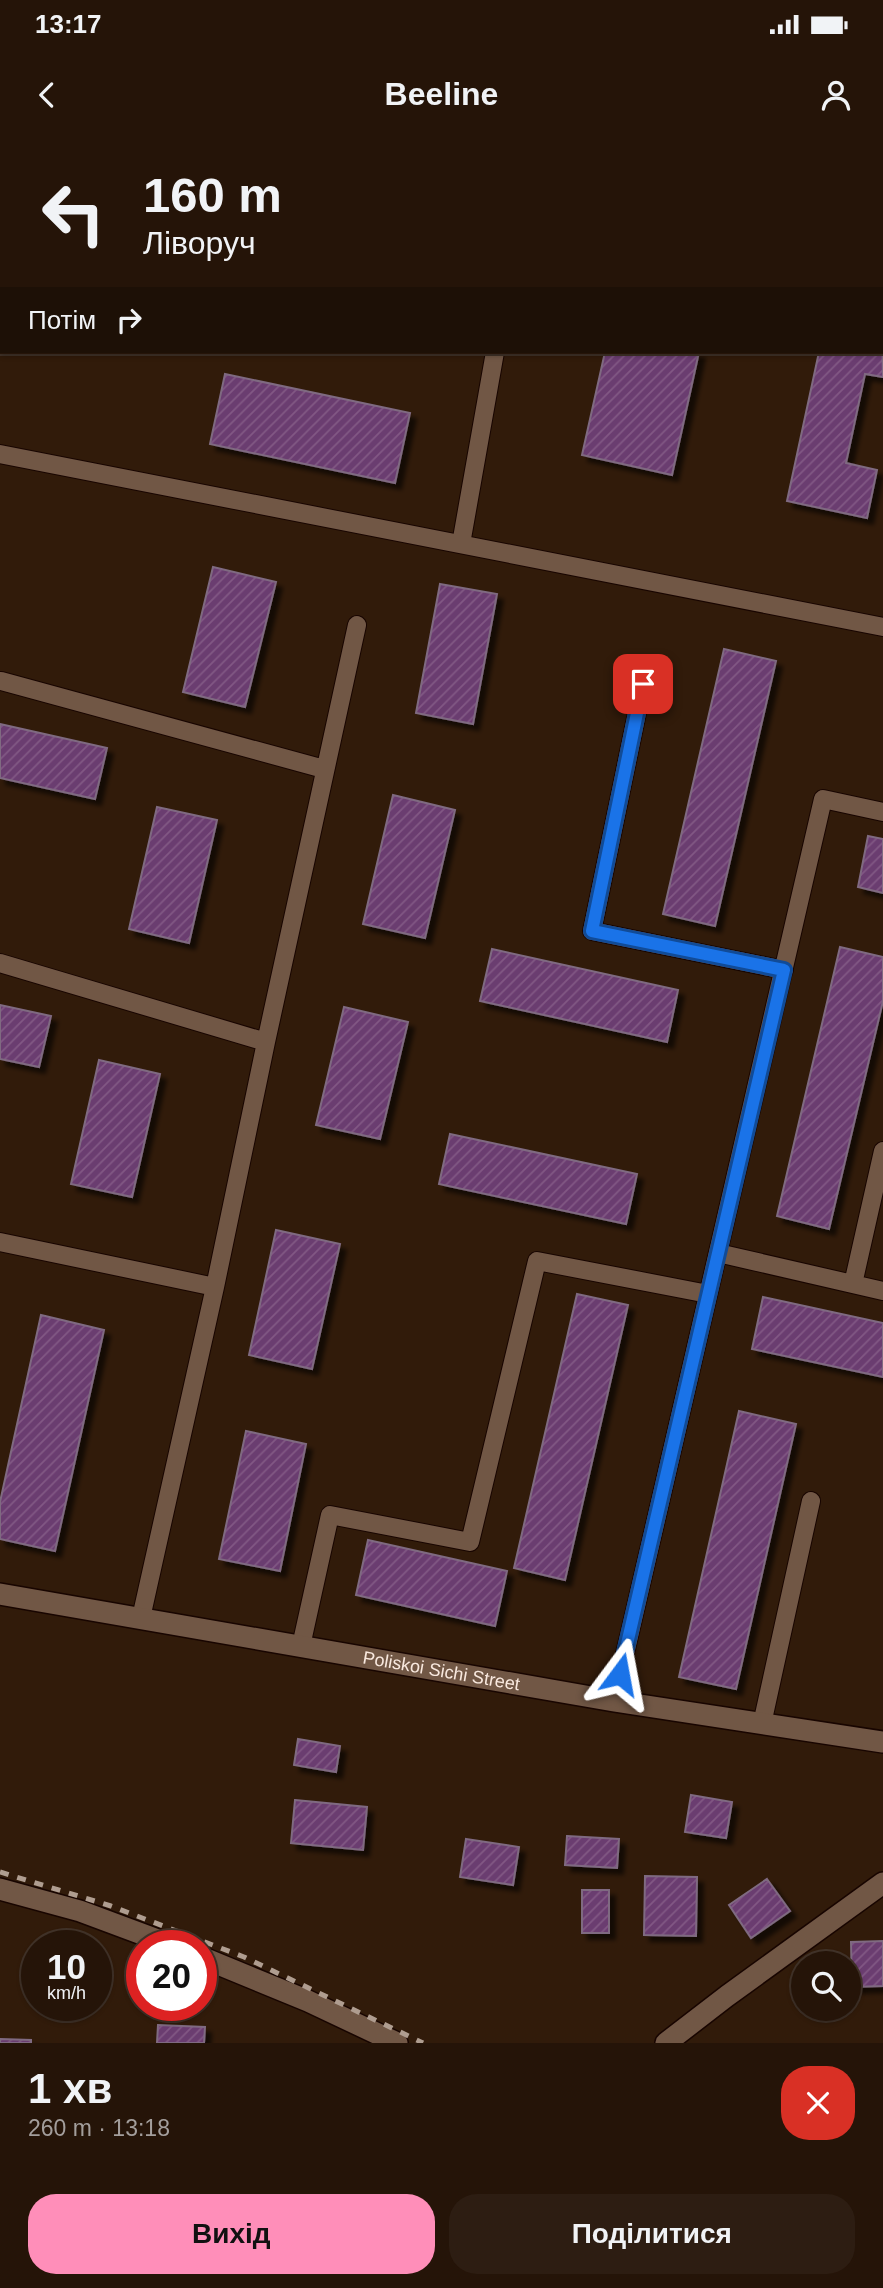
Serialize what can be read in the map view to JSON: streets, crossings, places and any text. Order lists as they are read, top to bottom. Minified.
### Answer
{"streets":{"street":["Poliskoi Sichi Street"]},"page":{"status":"13:17","header":"Beeline","turn":["160 m","Ліворуч"],"then":"Потім","speed":"10 km/h","limit":"20","heading":["1 хв","260 m · 13:18"],"buttons":["Вихід","Поділитися"]}}
